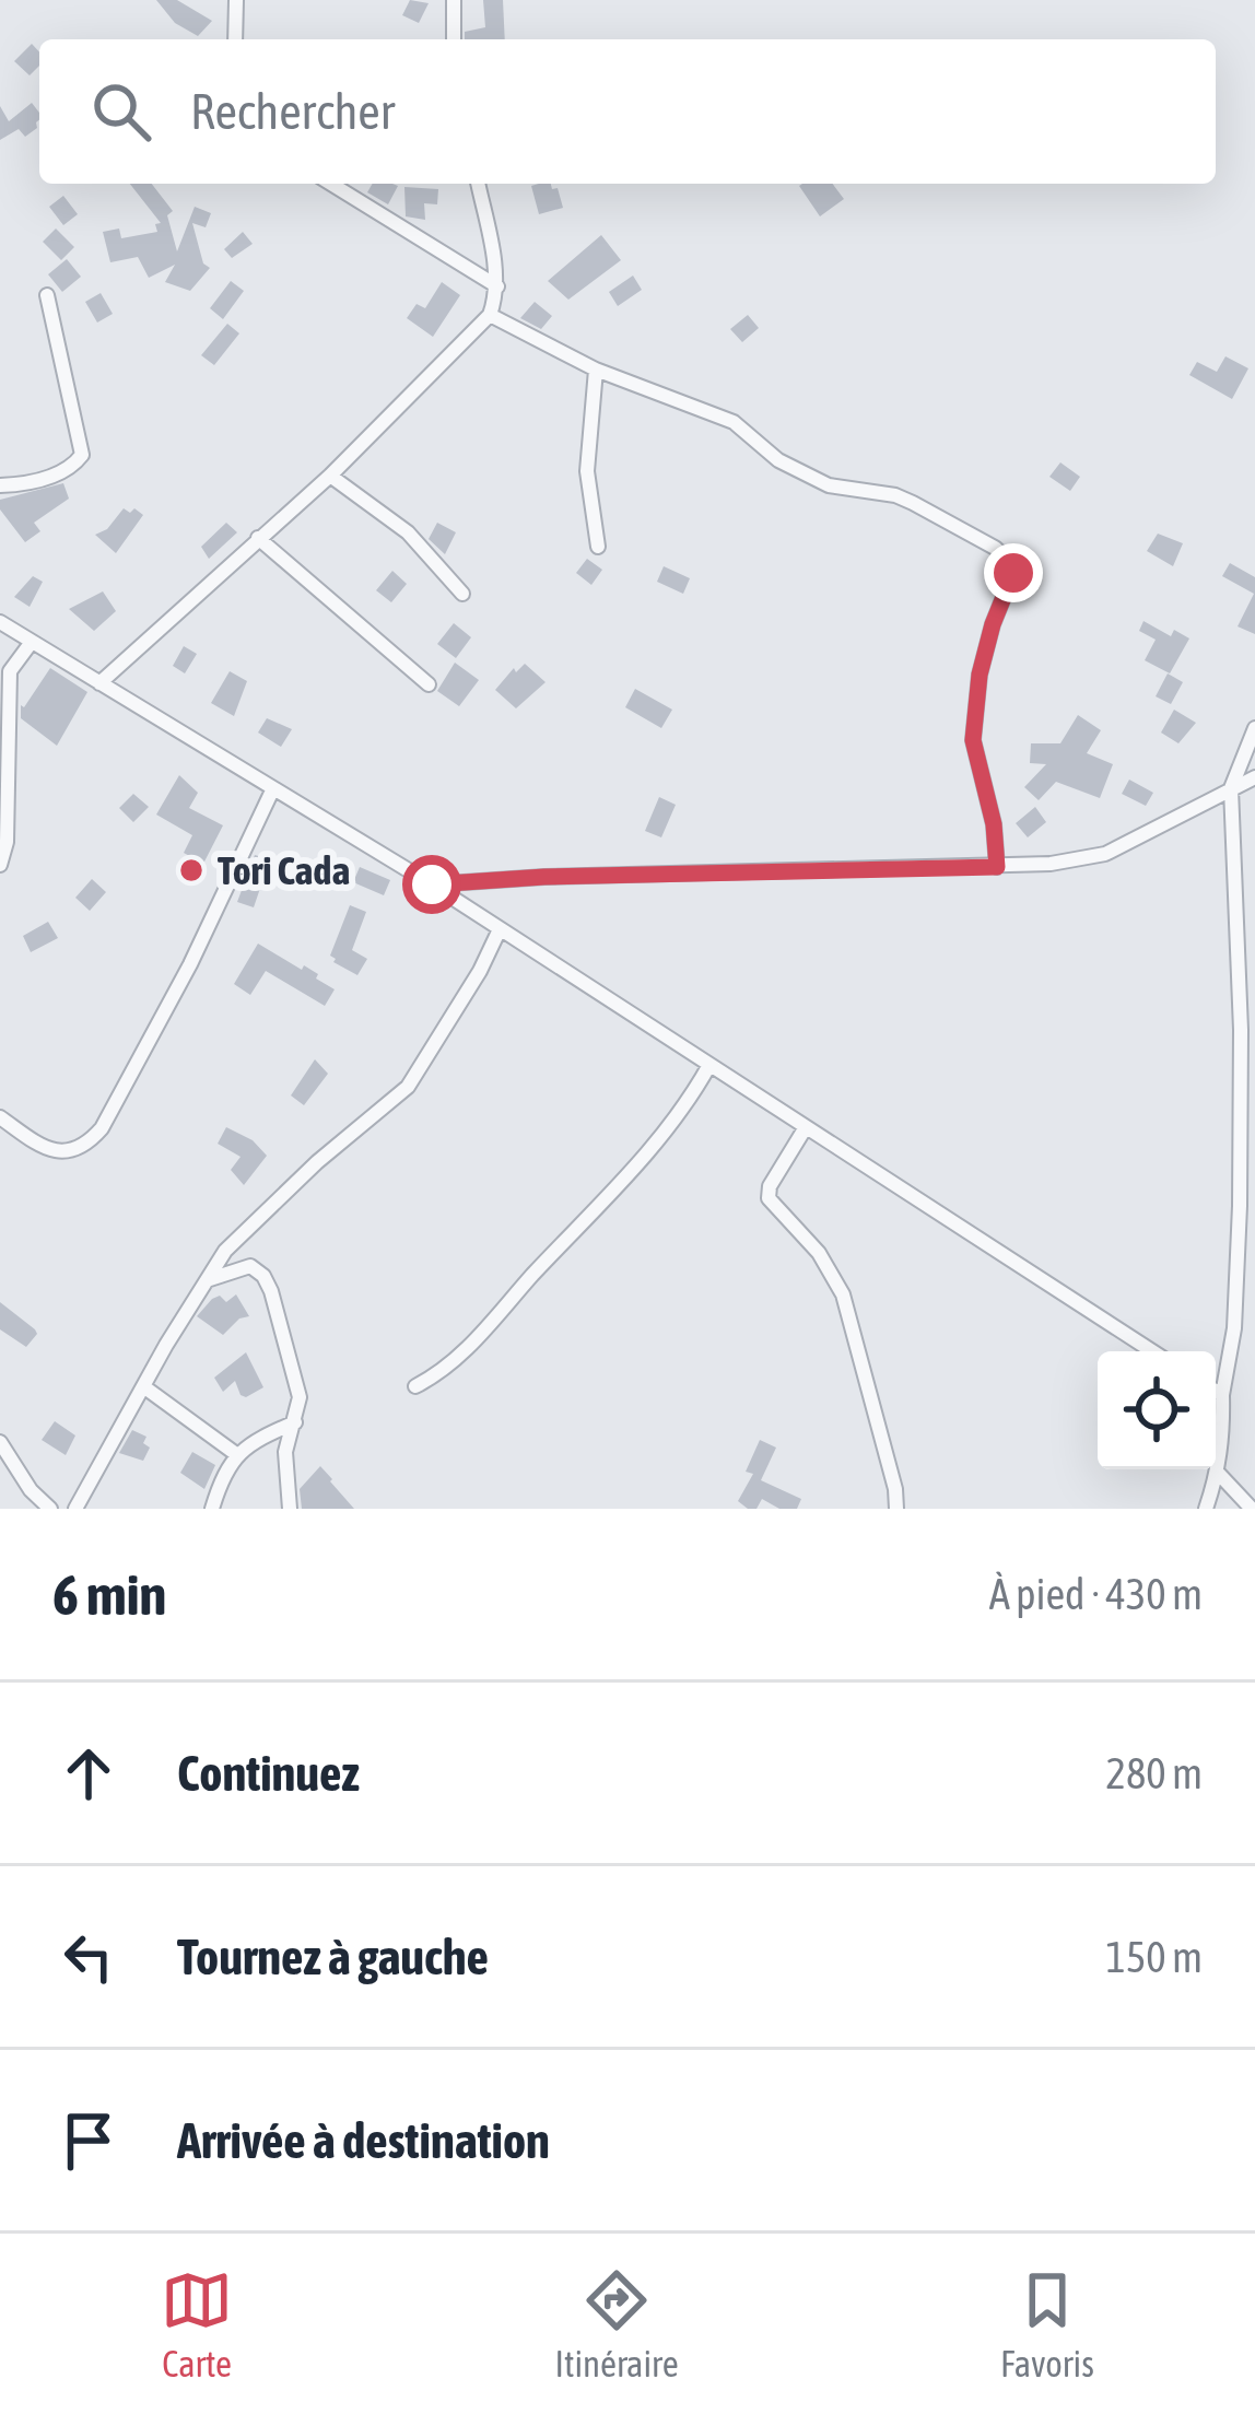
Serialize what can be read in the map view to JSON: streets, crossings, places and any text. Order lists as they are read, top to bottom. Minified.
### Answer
{"places":["Tori Cada"],"page":{"search":"Rechercher","heading":["6 min","À pied · 430 m"],"list":[["Continuez","280 m"],["Tournez à gauche","150 m"],"Arrivée à destination"],"nav":["Carte","Itinéraire","Favoris"]}}
